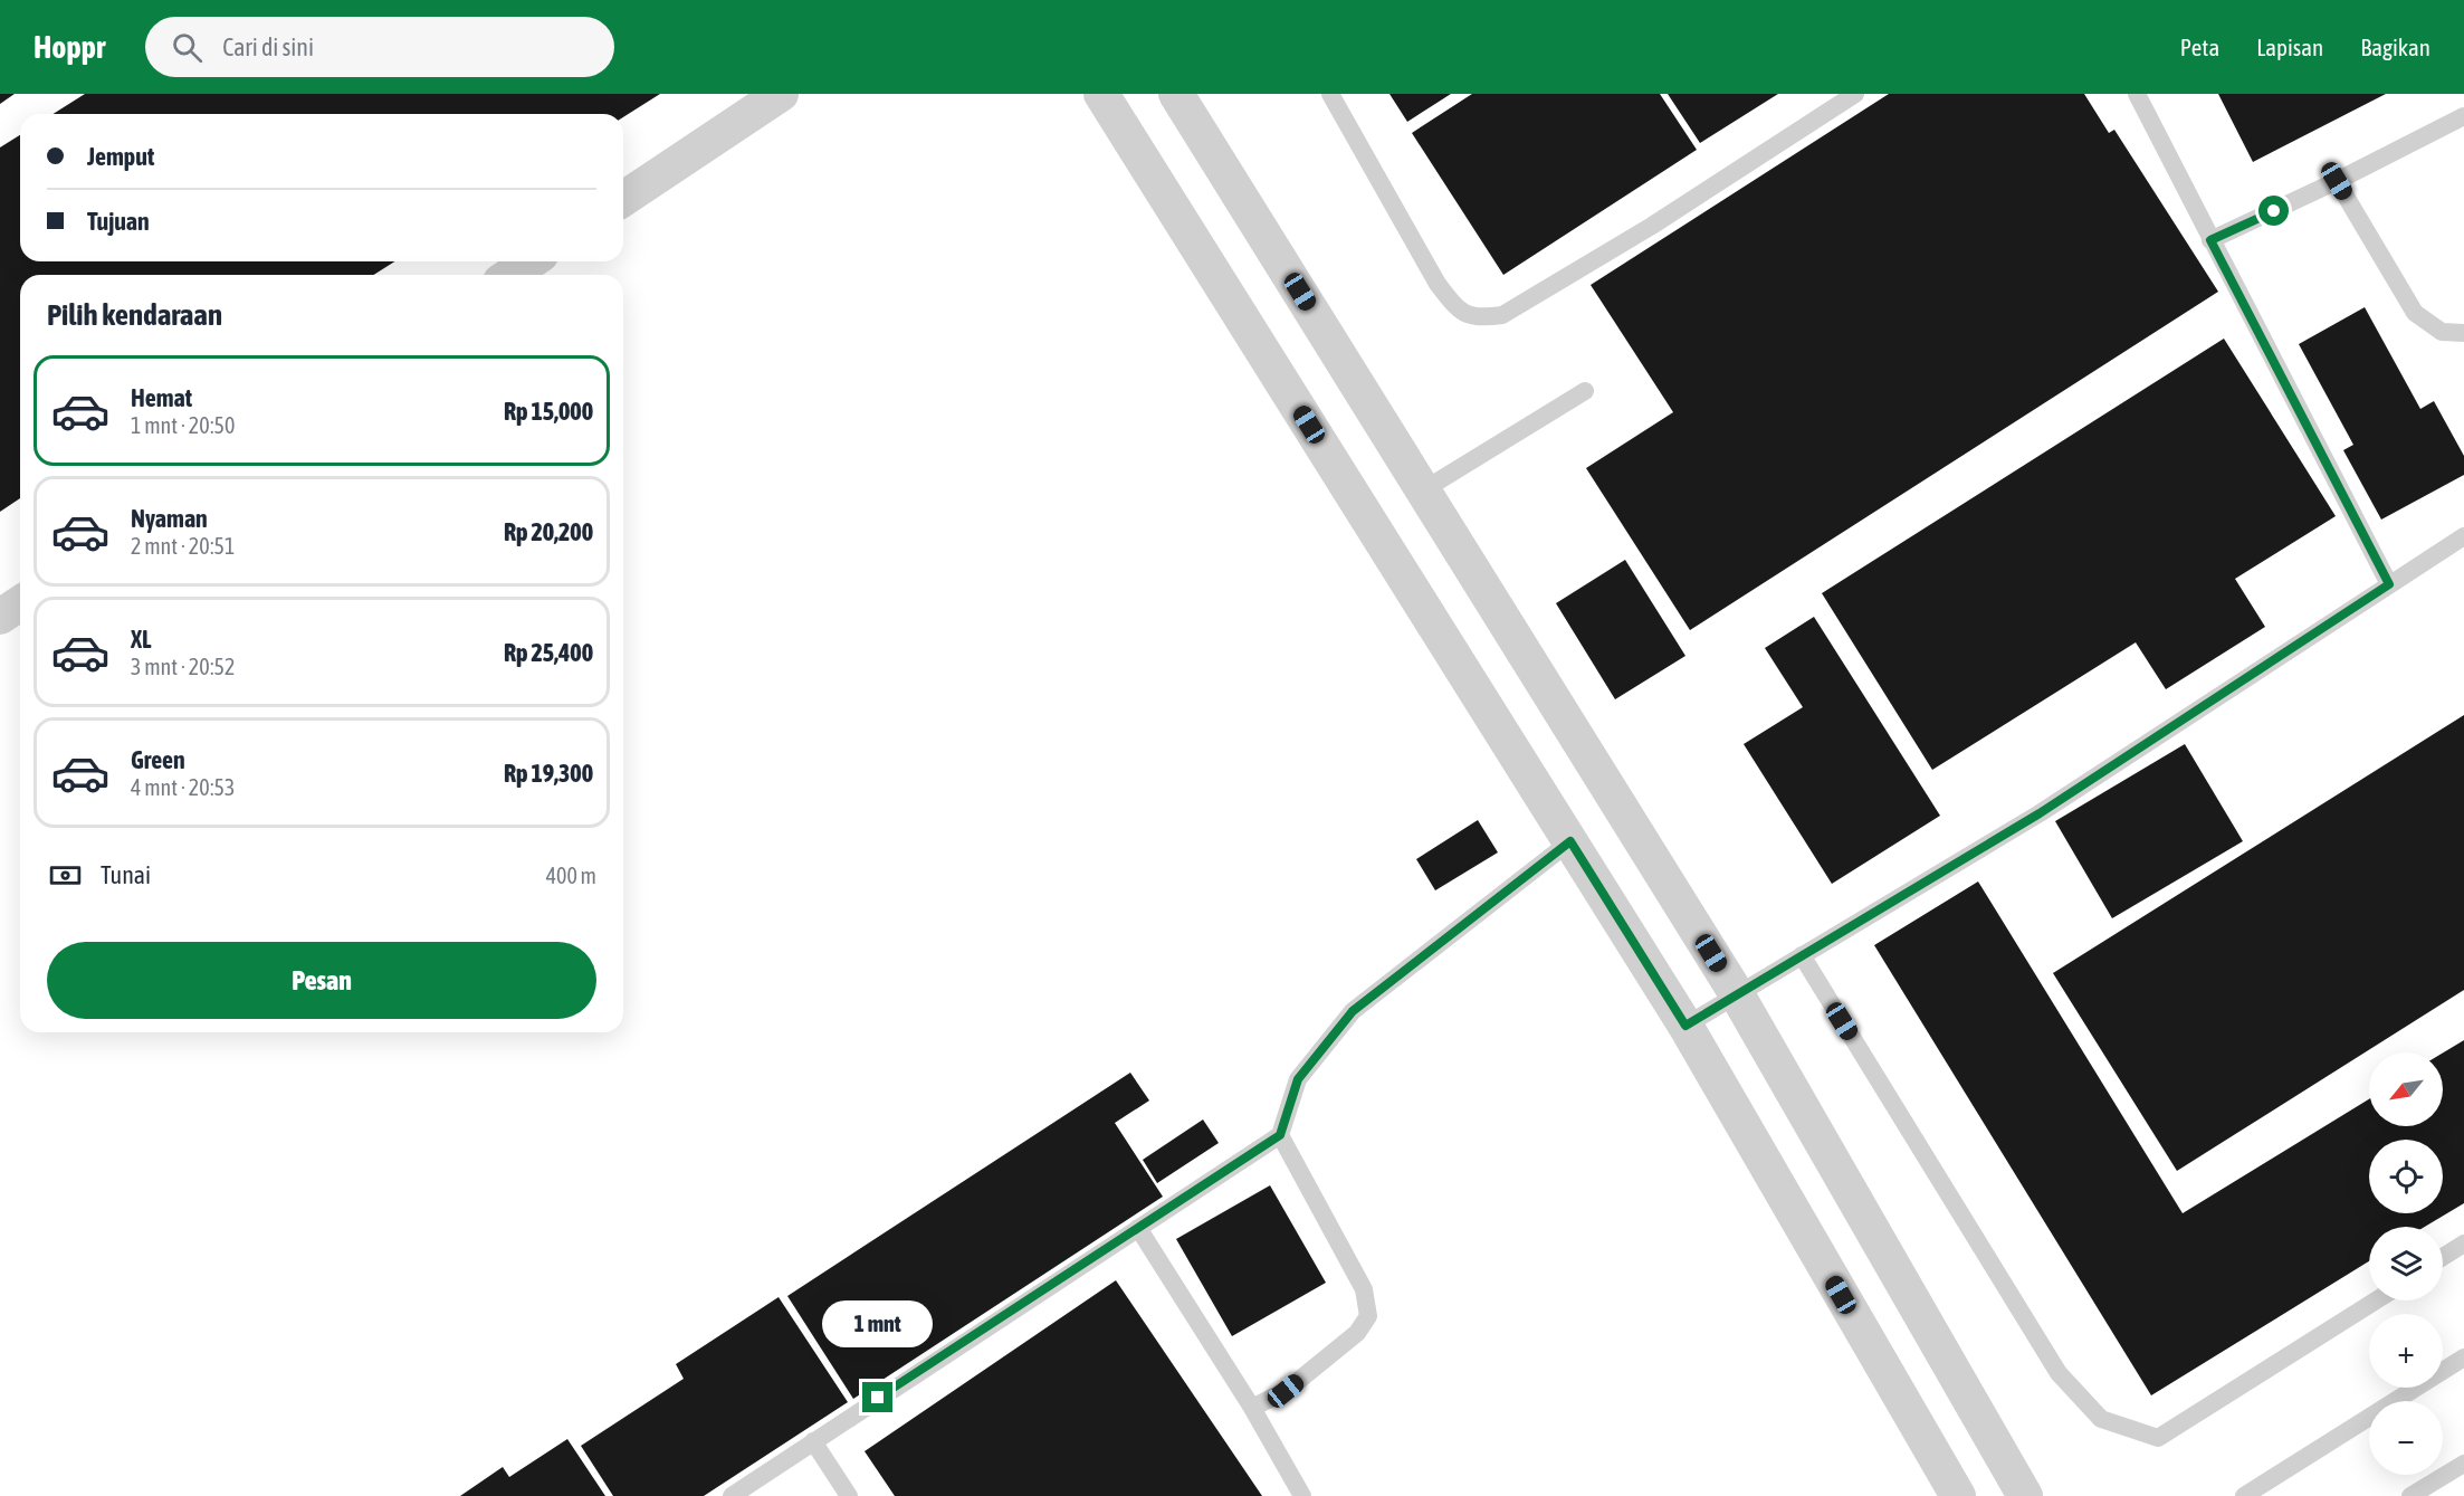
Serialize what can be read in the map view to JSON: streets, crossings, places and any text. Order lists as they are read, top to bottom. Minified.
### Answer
{"north":"bottom left","page":{"header":"Hoppr","search":"Cari di sini","nav":["Peta","Lapisan","Bagikan"],"banner":["Jemput","Tujuan"],"heading":"Pilih kendaraan","list":[{"name":"Hemat","note":"1 mnt · 20:50","value":"Rp 15,000"},{"name":"Nyaman","note":"2 mnt · 20:51","value":"Rp 20,200"},{"name":"XL","note":"3 mnt · 20:52","value":"Rp 25,400"},{"name":"Green","note":"4 mnt · 20:53","value":"Rp 19,300"}],"pay":["Tunai","400 m"],"buttons":"Pesan","map_buttons":["+","−"],"bubble":"1 mnt"}}
